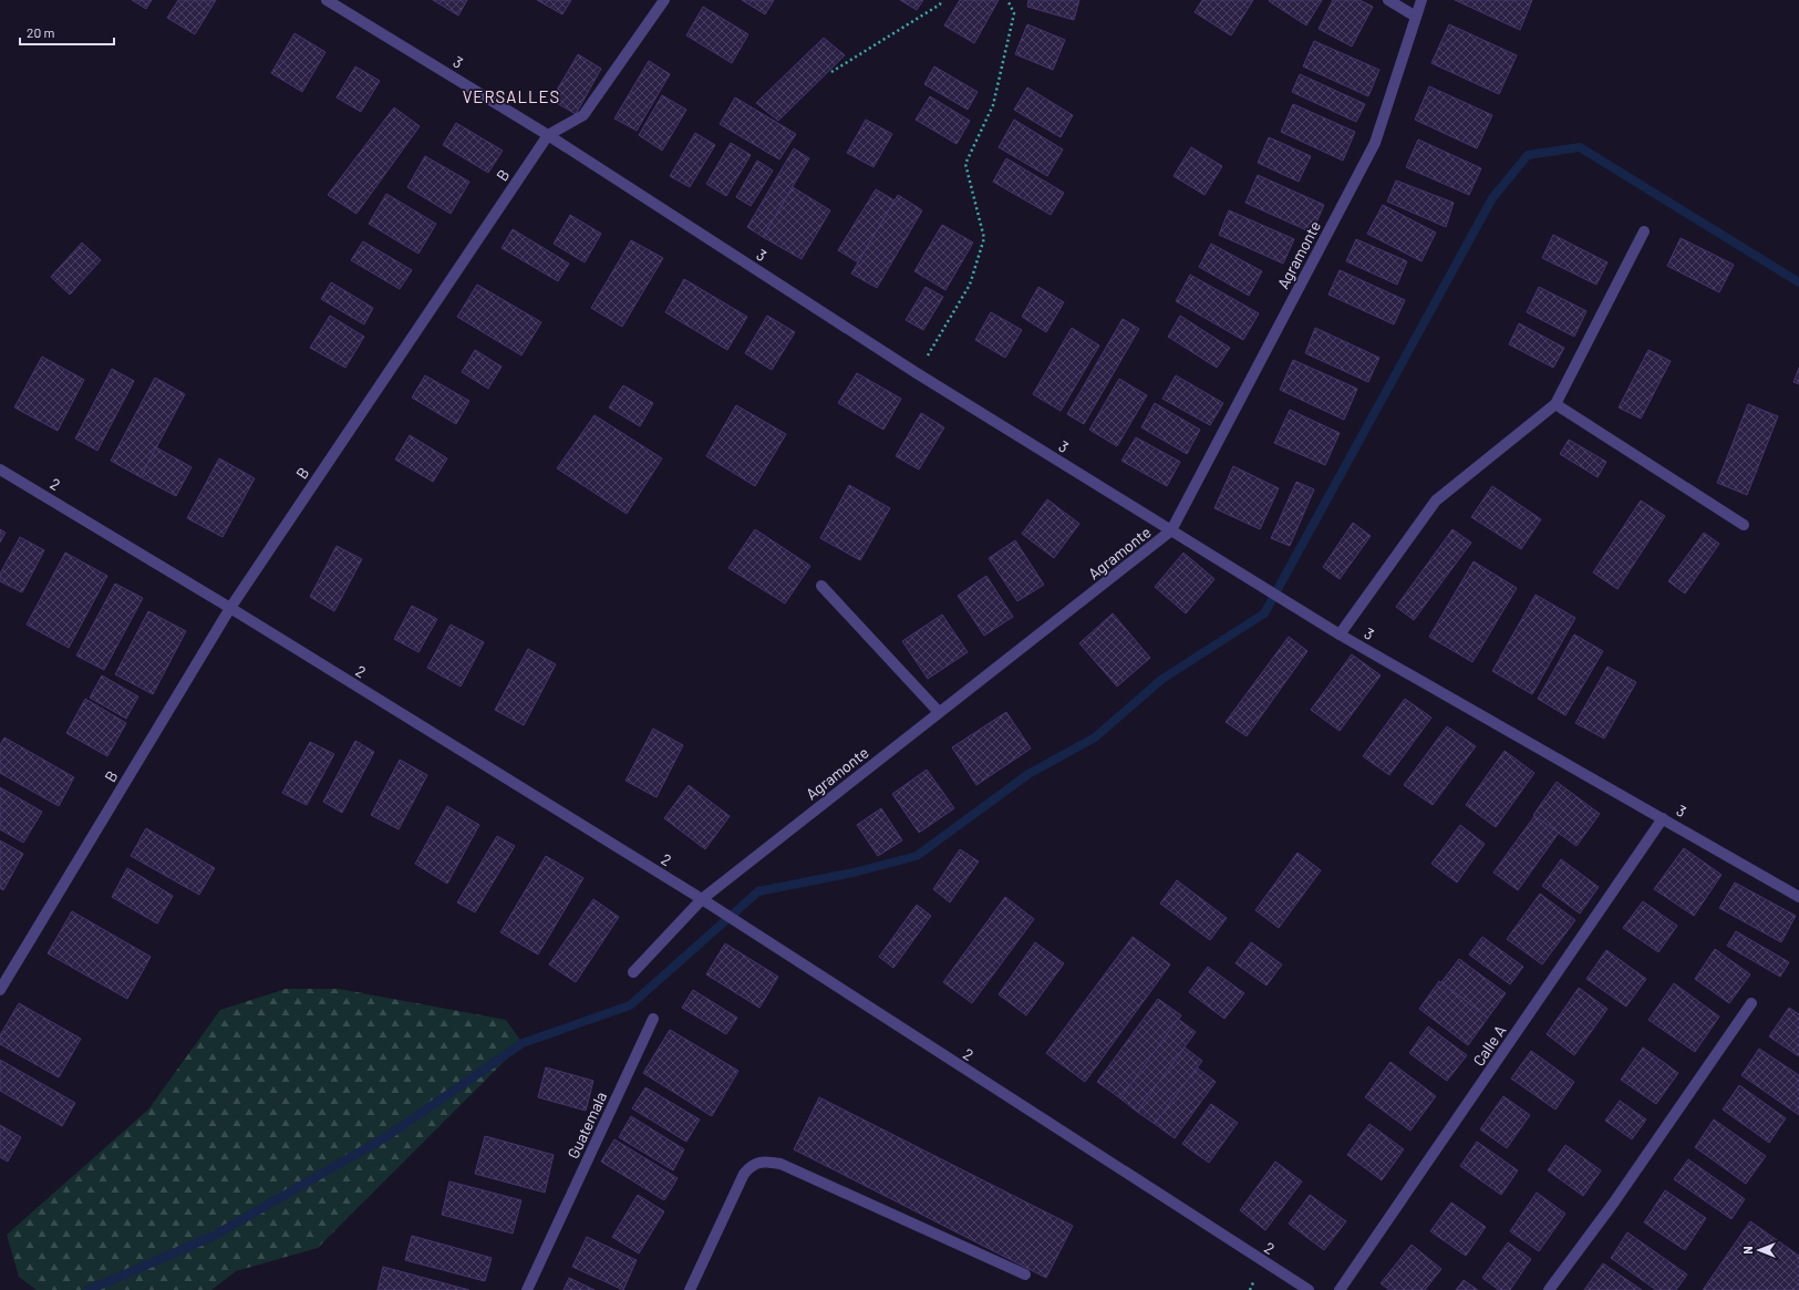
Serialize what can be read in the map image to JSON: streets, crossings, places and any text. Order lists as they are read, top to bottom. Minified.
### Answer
{"streets":{"street":["3","B","Agramonte","2","Calle A","Guatemala"]},"crossings":[["3","B"],["3","Agramonte"],["3","Calle A"],["B","2"],["Agramonte","2"]],"districts":["VERSALLES"],"scale_bar":"20 m","north":"left"}
